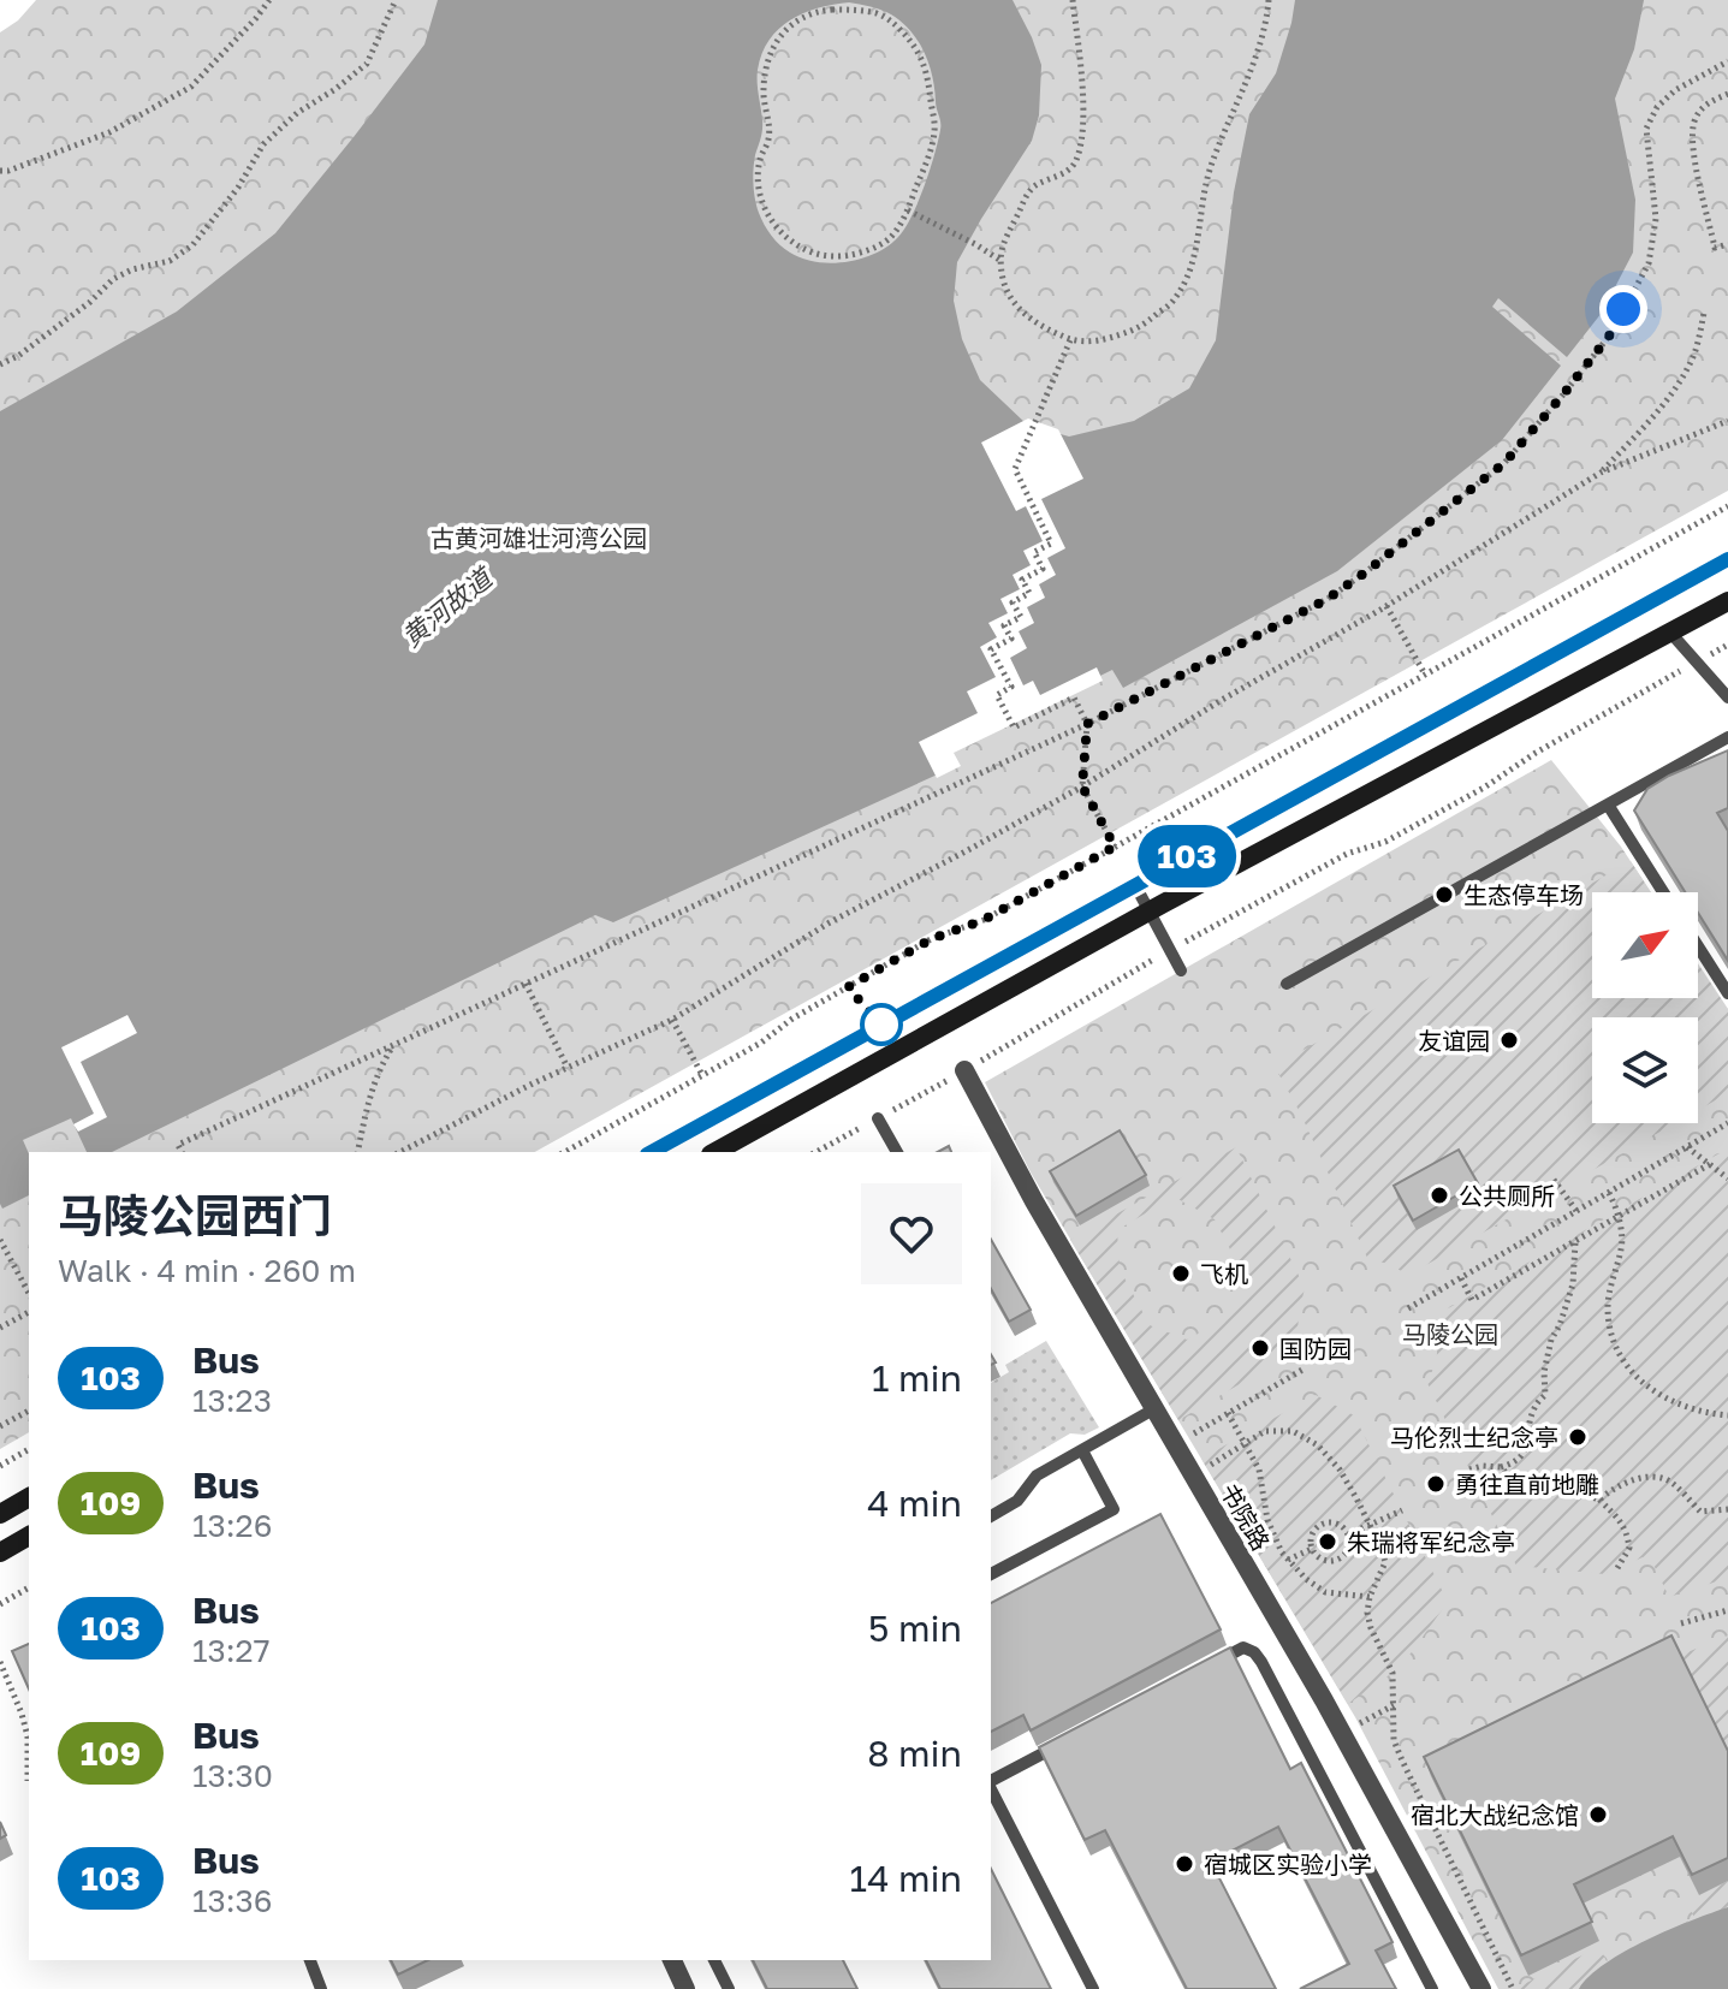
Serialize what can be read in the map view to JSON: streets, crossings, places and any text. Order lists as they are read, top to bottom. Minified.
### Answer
{"streets":{"street":["书院路"]},"water":["黄河故道"],"parks":["古黄河雄壮河湾公园","马陵公园"],"places":["生态停车场","友谊园","公共厕所","飞机","国防园","马伦烈士纪念亭","勇往直前地雕","朱瑞将军纪念亭","宿北大战纪念馆","宿城区实验小学"],"lines":["bus line 103"],"north":"top right","page":{"on_map":"103","heading":["马陵公园西门","Walk · 4 min · 260 m"],"list":[{"mark":"103","name":"Bus","note":"13:23","value":"1 min"},{"mark":"109","name":"Bus","note":"13:26","value":"4 min"},{"mark":"103","name":"Bus","note":"13:27","value":"5 min"},{"mark":"109","name":"Bus","note":"13:30","value":"8 min"},{"mark":"103","name":"Bus","note":"13:36","value":"14 min"}]}}
